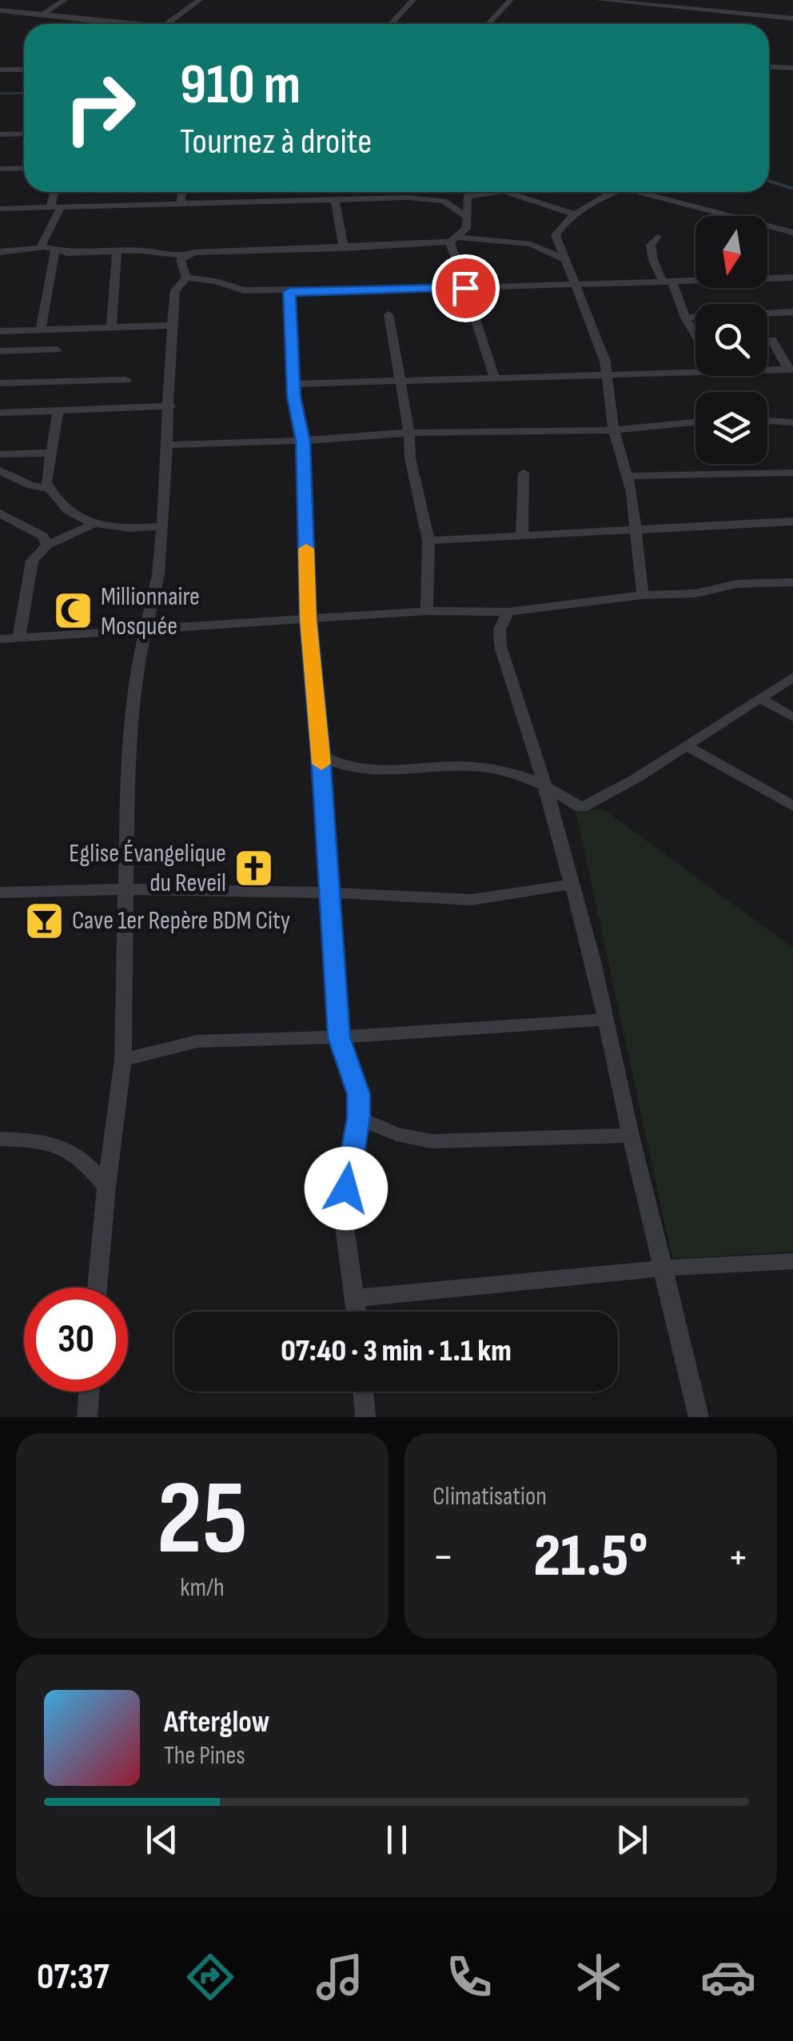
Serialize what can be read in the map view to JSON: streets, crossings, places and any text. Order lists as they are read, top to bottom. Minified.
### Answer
{"places":{"mosque":["Millionnaire Mosquée"],"church":["Eglise Évangelique du Reveil"],"bar":["Cave 1er Repère BDM City"]},"north":"bottom","page":{"turn":["910 m","Tournez à droite"],"limit":"30","trip":"07:40 · 3 min · 1.1 km","tile":[["25","km/h"],"Climatisation"],"heat":["−","21.5°","+"],"song":["Afterglow","The Pines"],"tabs":"07:37"}}
